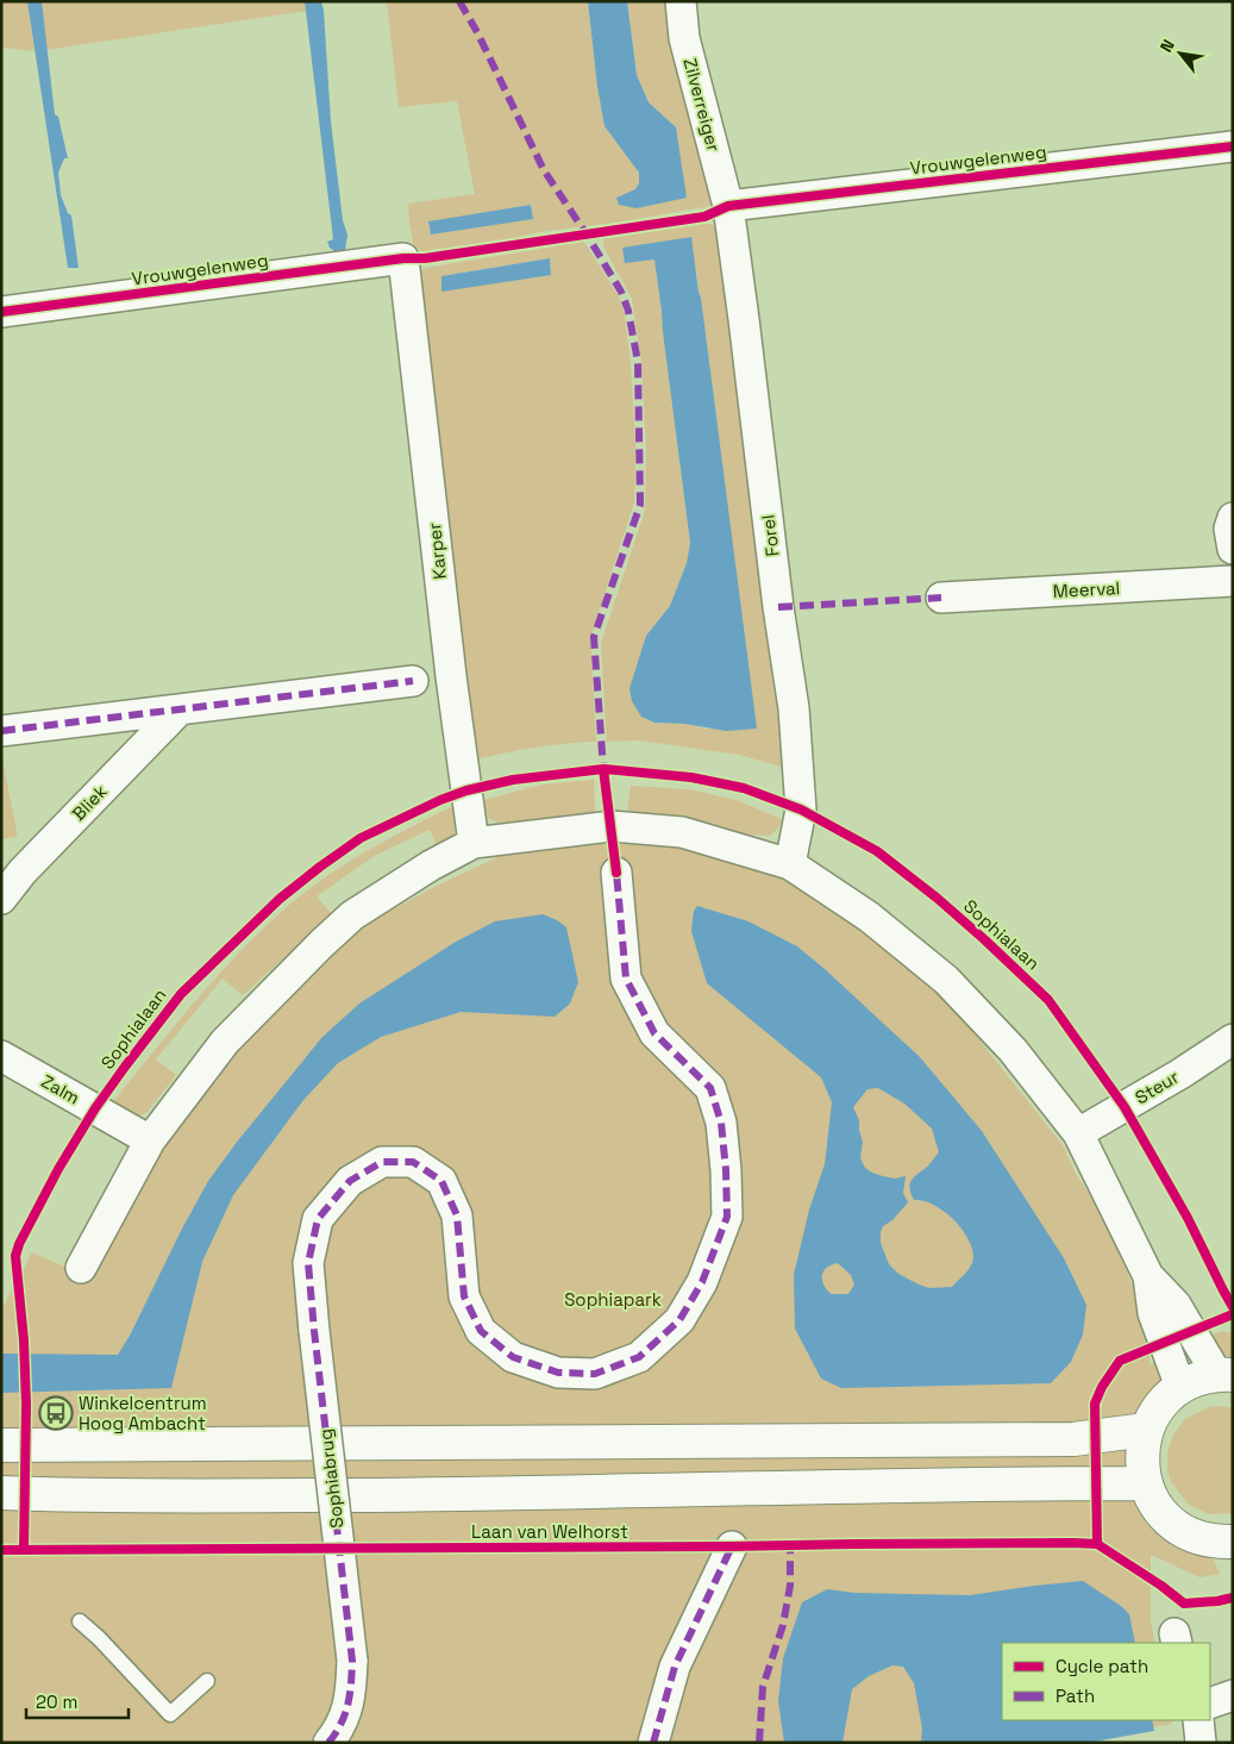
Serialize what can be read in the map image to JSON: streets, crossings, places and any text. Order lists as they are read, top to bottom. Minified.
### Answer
{"streets":{"main road":["Laan van Welhorst"],"street":["Zilverreiger","Vrouwgelenweg","Forel","Karper","Meerval","Bliek","Steur","Zalm","Sophiabrug"],"cycle path":["Sophialaan"]},"crossings":[["Zilverreiger","Vrouwgelenweg"],["Zilverreiger","Forel"],["Vrouwgelenweg","Forel"],["Vrouwgelenweg","Karper"]],"parks":["Sophiapark"],"places":{"bus stop":["Winkelcentrum Hoog Ambacht"]},"legend":["Cycle path","Path"],"scale_bar":"20 m","north":"top left"}
